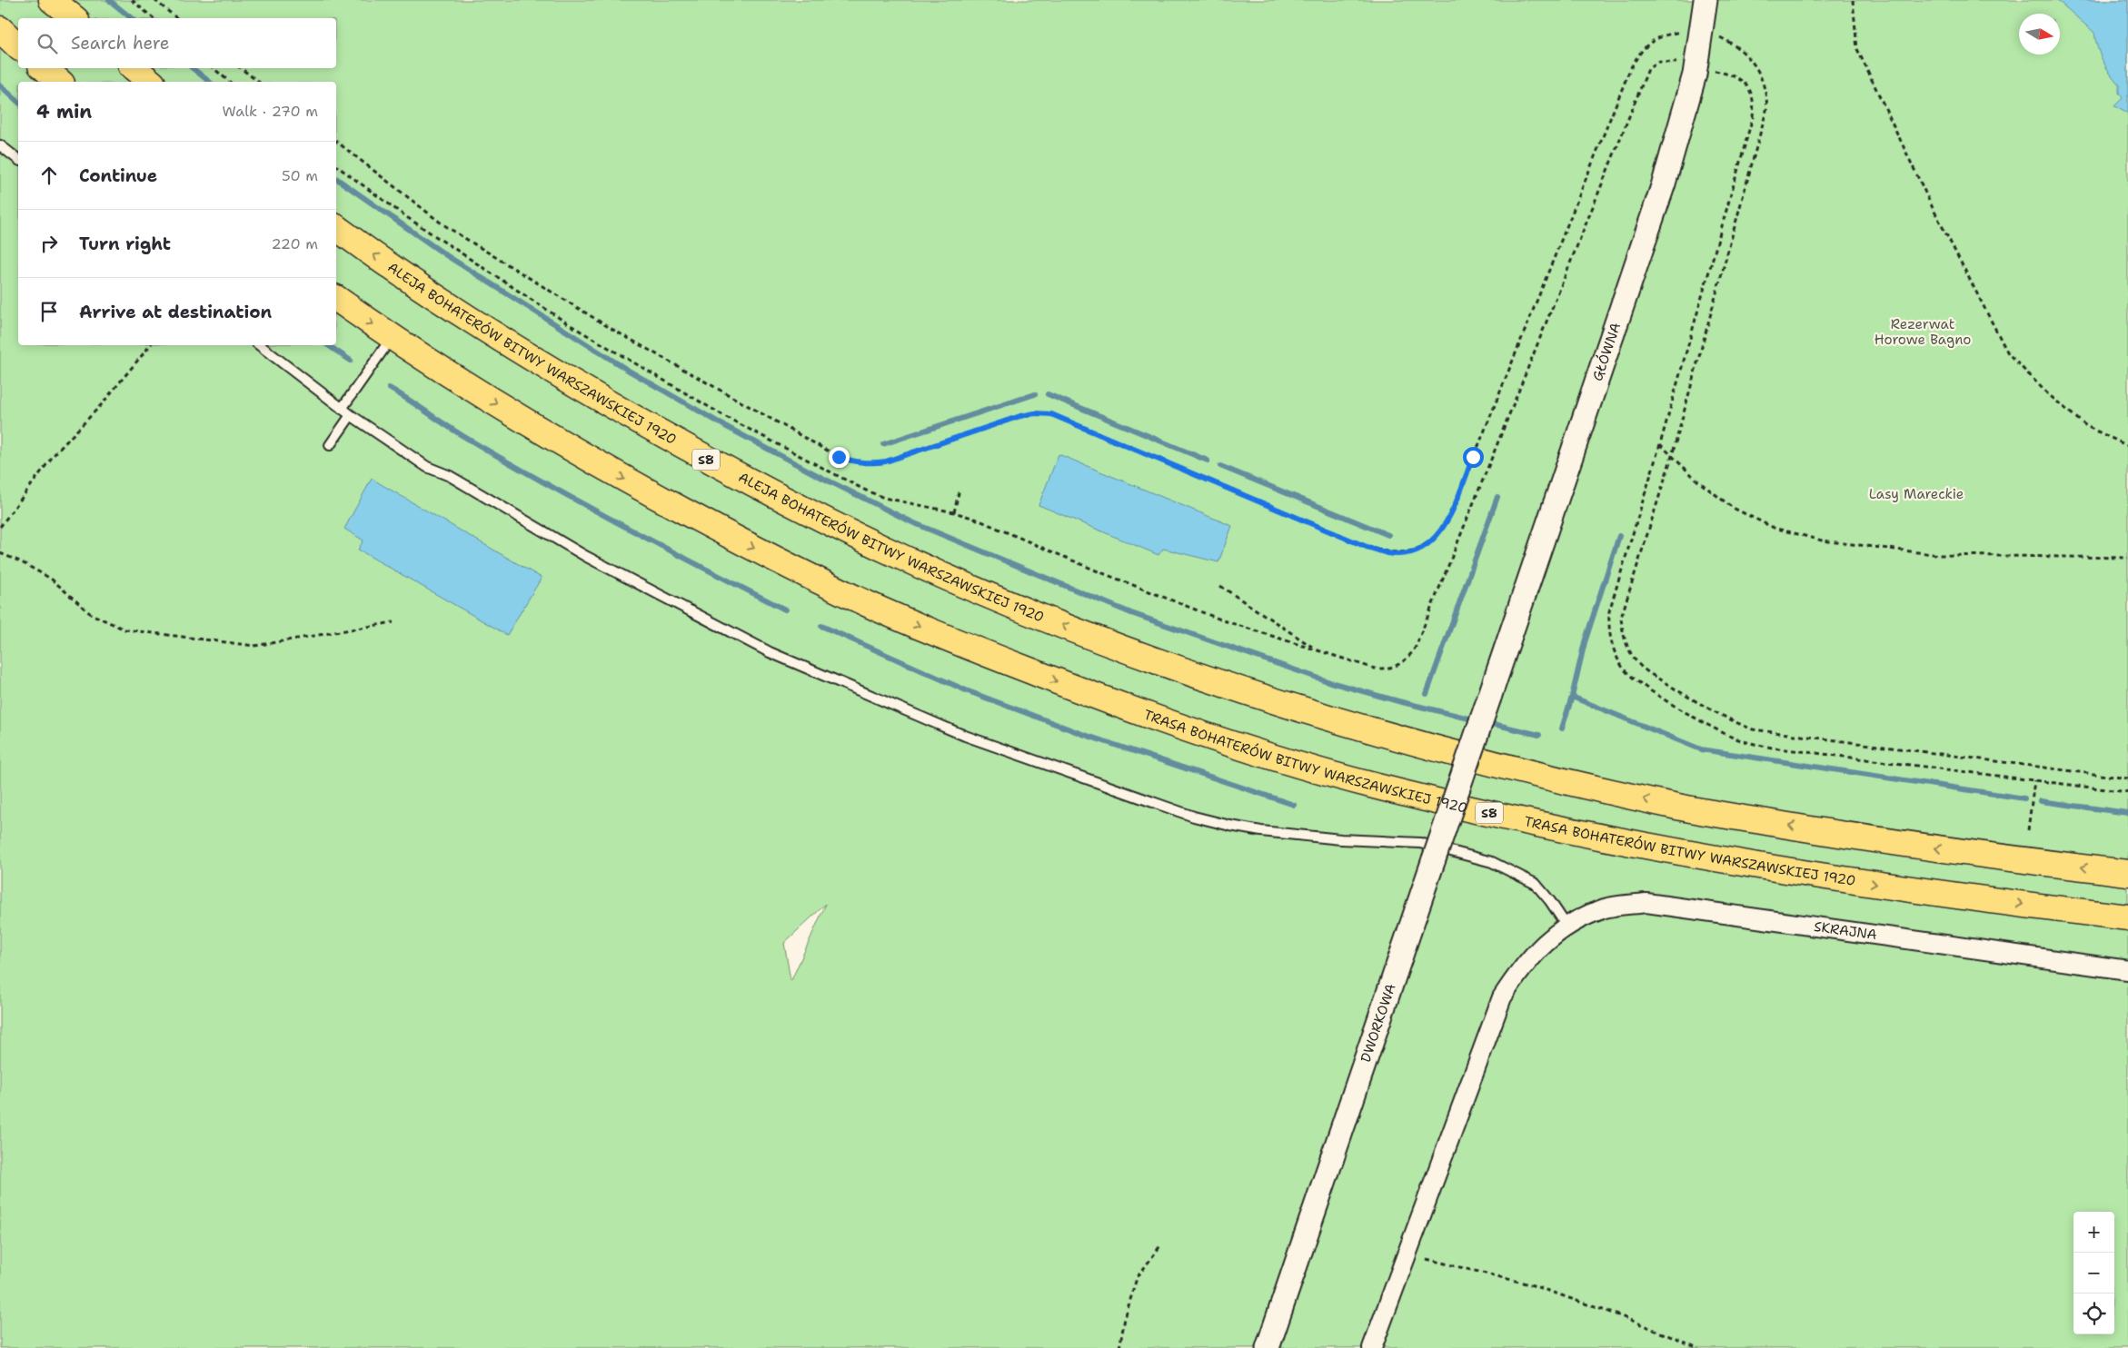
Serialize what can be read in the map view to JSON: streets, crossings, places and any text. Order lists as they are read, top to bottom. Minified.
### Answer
{"streets":{"highway":["ALEJA BOHATERÓW BITWY WARSZAWSKIEJ 1920","S8","TRASA BOHATERÓW BITWY WARSZAWSKIEJ 1920"],"street":["GŁÓWNA","SKRAJNA","DWORKOWA"]},"crossings":[["GŁÓWNA","DWORKOWA"],["S8","TRASA BOHATERÓW BITWY WARSZAWSKIEJ 1920"]],"one_way":["ALEJA BOHATERÓW BITWY WARSZAWSKIEJ 1920","TRASA BOHATERÓW BITWY WARSZAWSKIEJ 1920"],"parks":["Rezerwat Horowe Bagno","Lasy Mareckie"],"north":"right","page":{"search":"Search here","heading":["4 min","Walk · 270 m"],"list":[["Continue","50 m"],["Turn right","220 m"],"Arrive at destination"],"map_buttons":["+","−"]}}
